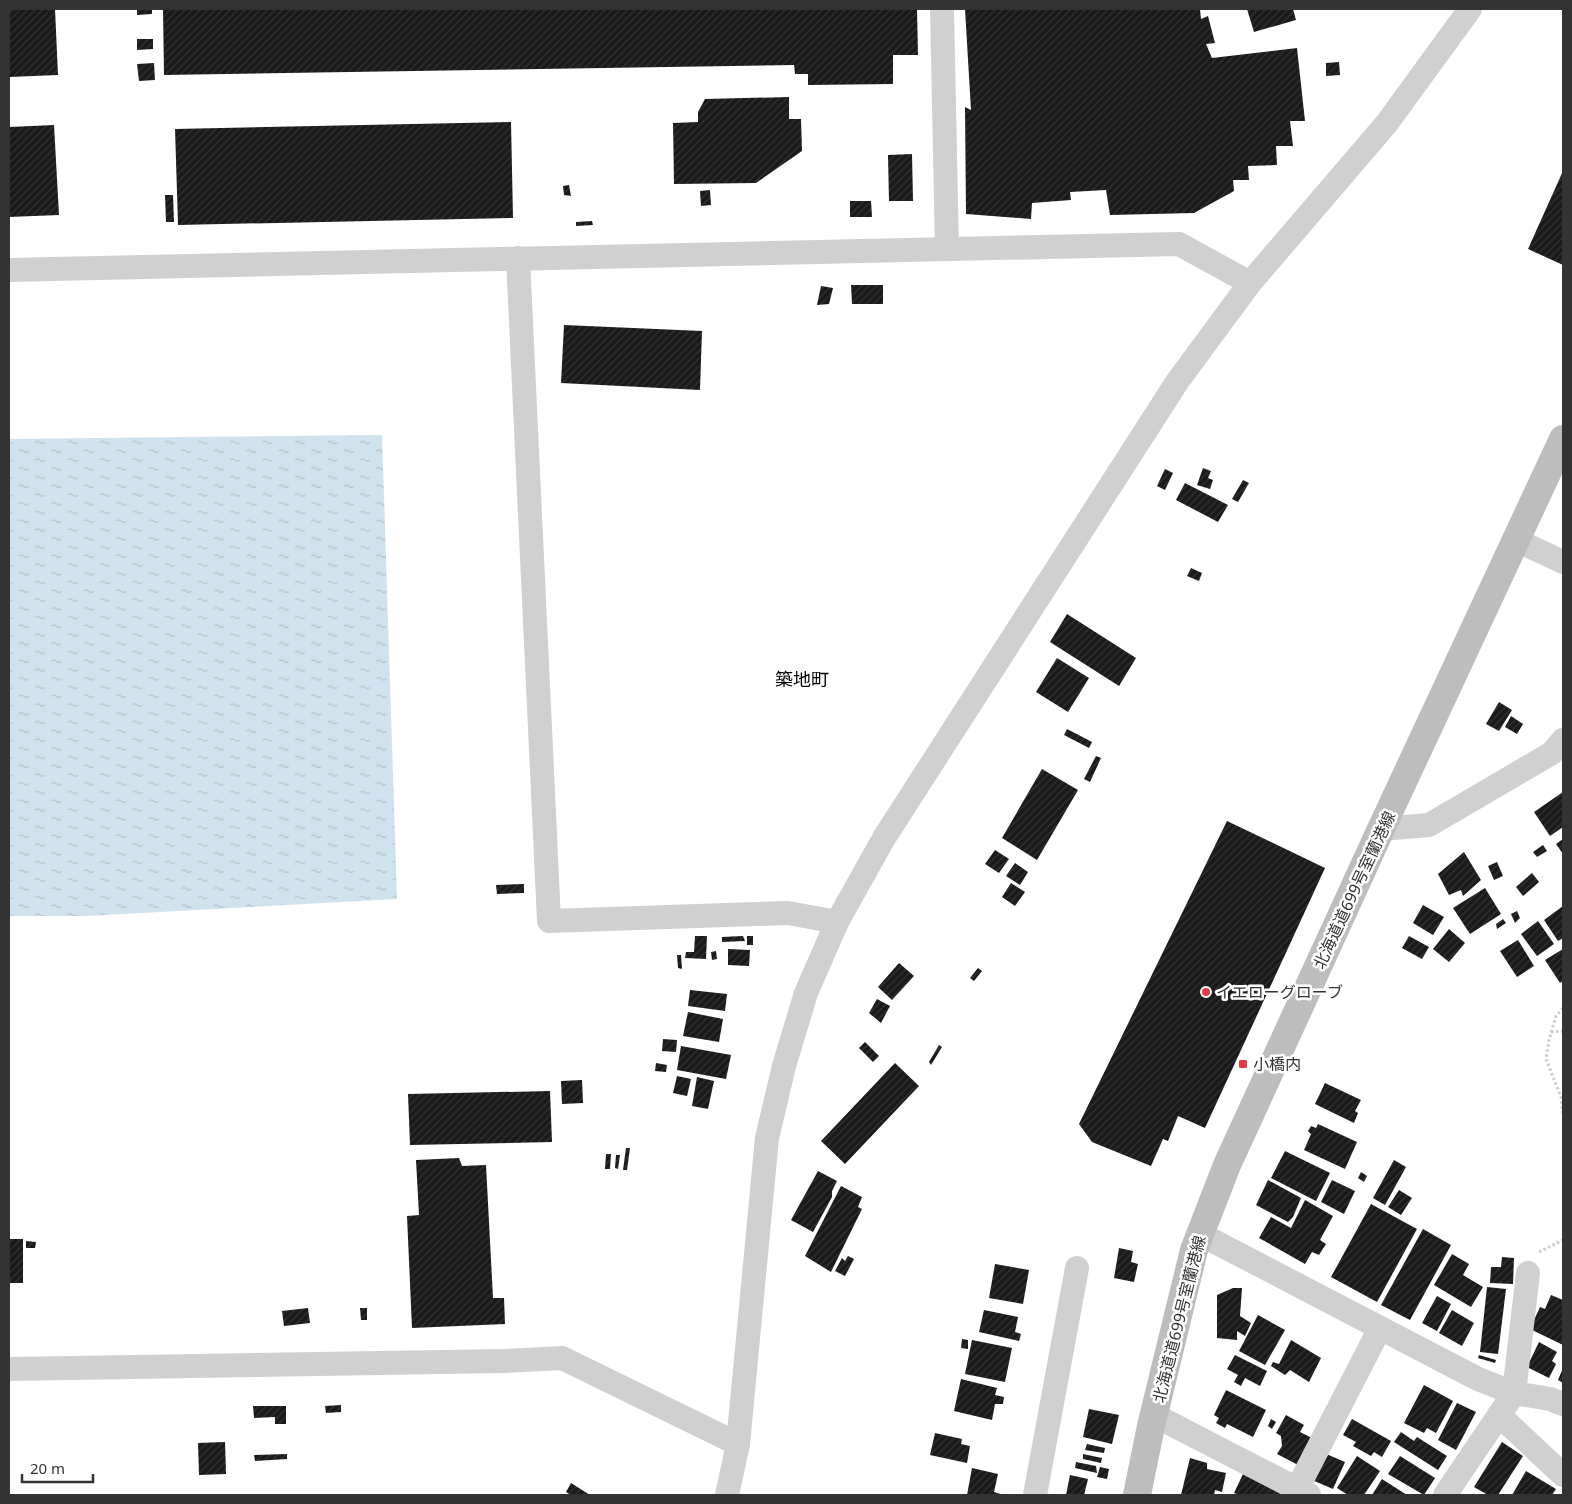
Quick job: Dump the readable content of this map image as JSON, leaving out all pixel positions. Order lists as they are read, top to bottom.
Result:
{
  "streets": {
    "main road": ["北海道道699号室蘭港線"]
  },
  "districts": ["築地町"],
  "places": {
    "other": ["イエローグローブ"],
    "transit": ["小橋内"]
  },
  "scale_bar": "20 m"
}
